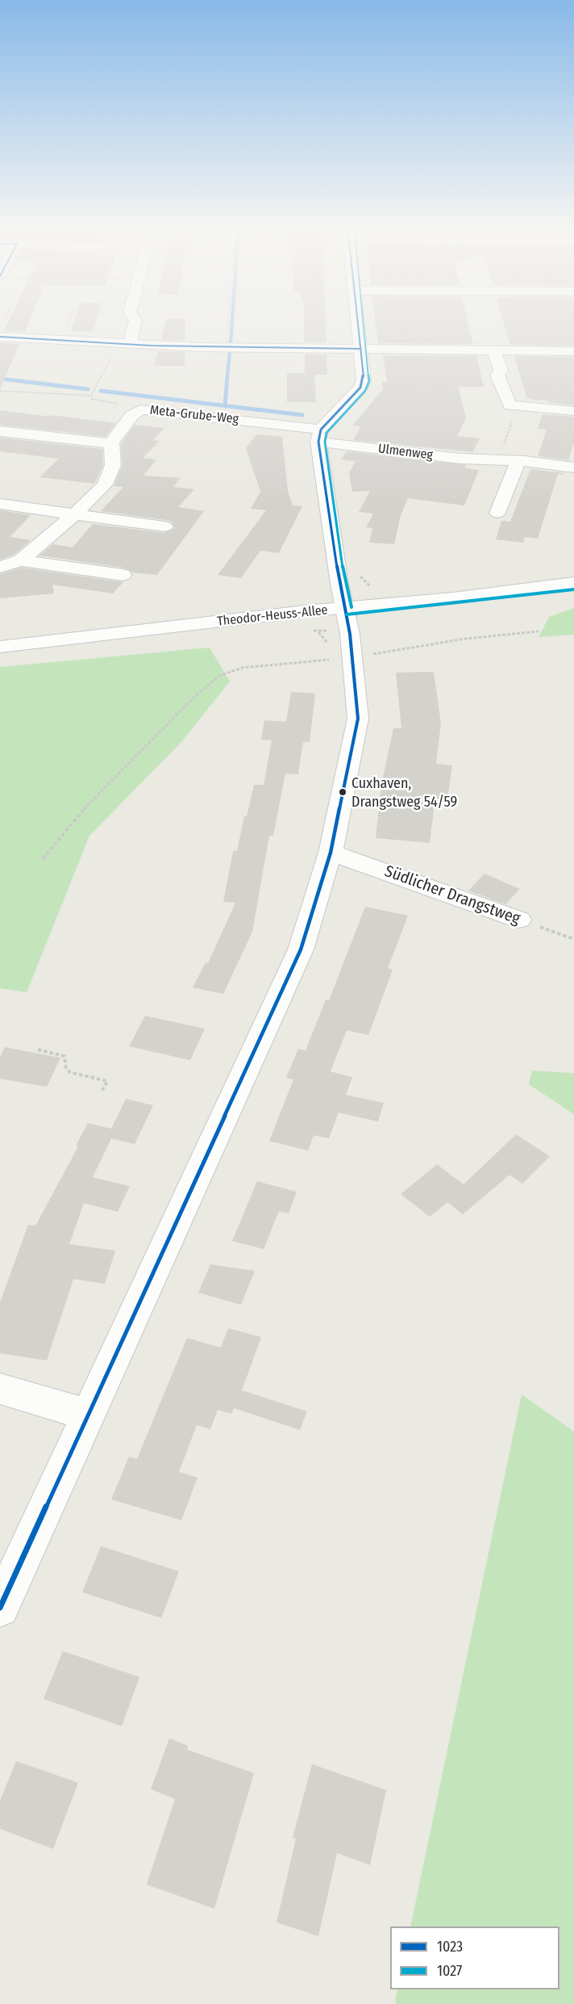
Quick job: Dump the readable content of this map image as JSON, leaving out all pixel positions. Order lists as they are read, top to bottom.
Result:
{
  "streets": {
    "street": [
      "Meta-Grube-Weg",
      "Ulmenweg",
      "Theodor-Heuss-Allee",
      "Südlicher Drangstweg"
    ]
  },
  "crossings": [
    ["Meta-Grube-Weg", "Ulmenweg"]
  ],
  "places": ["Cuxhaven, Drangstweg 54/59"],
  "lines": ["transit line 1023", "transit line 1027"],
  "legend": ["1023", "1027"]
}
